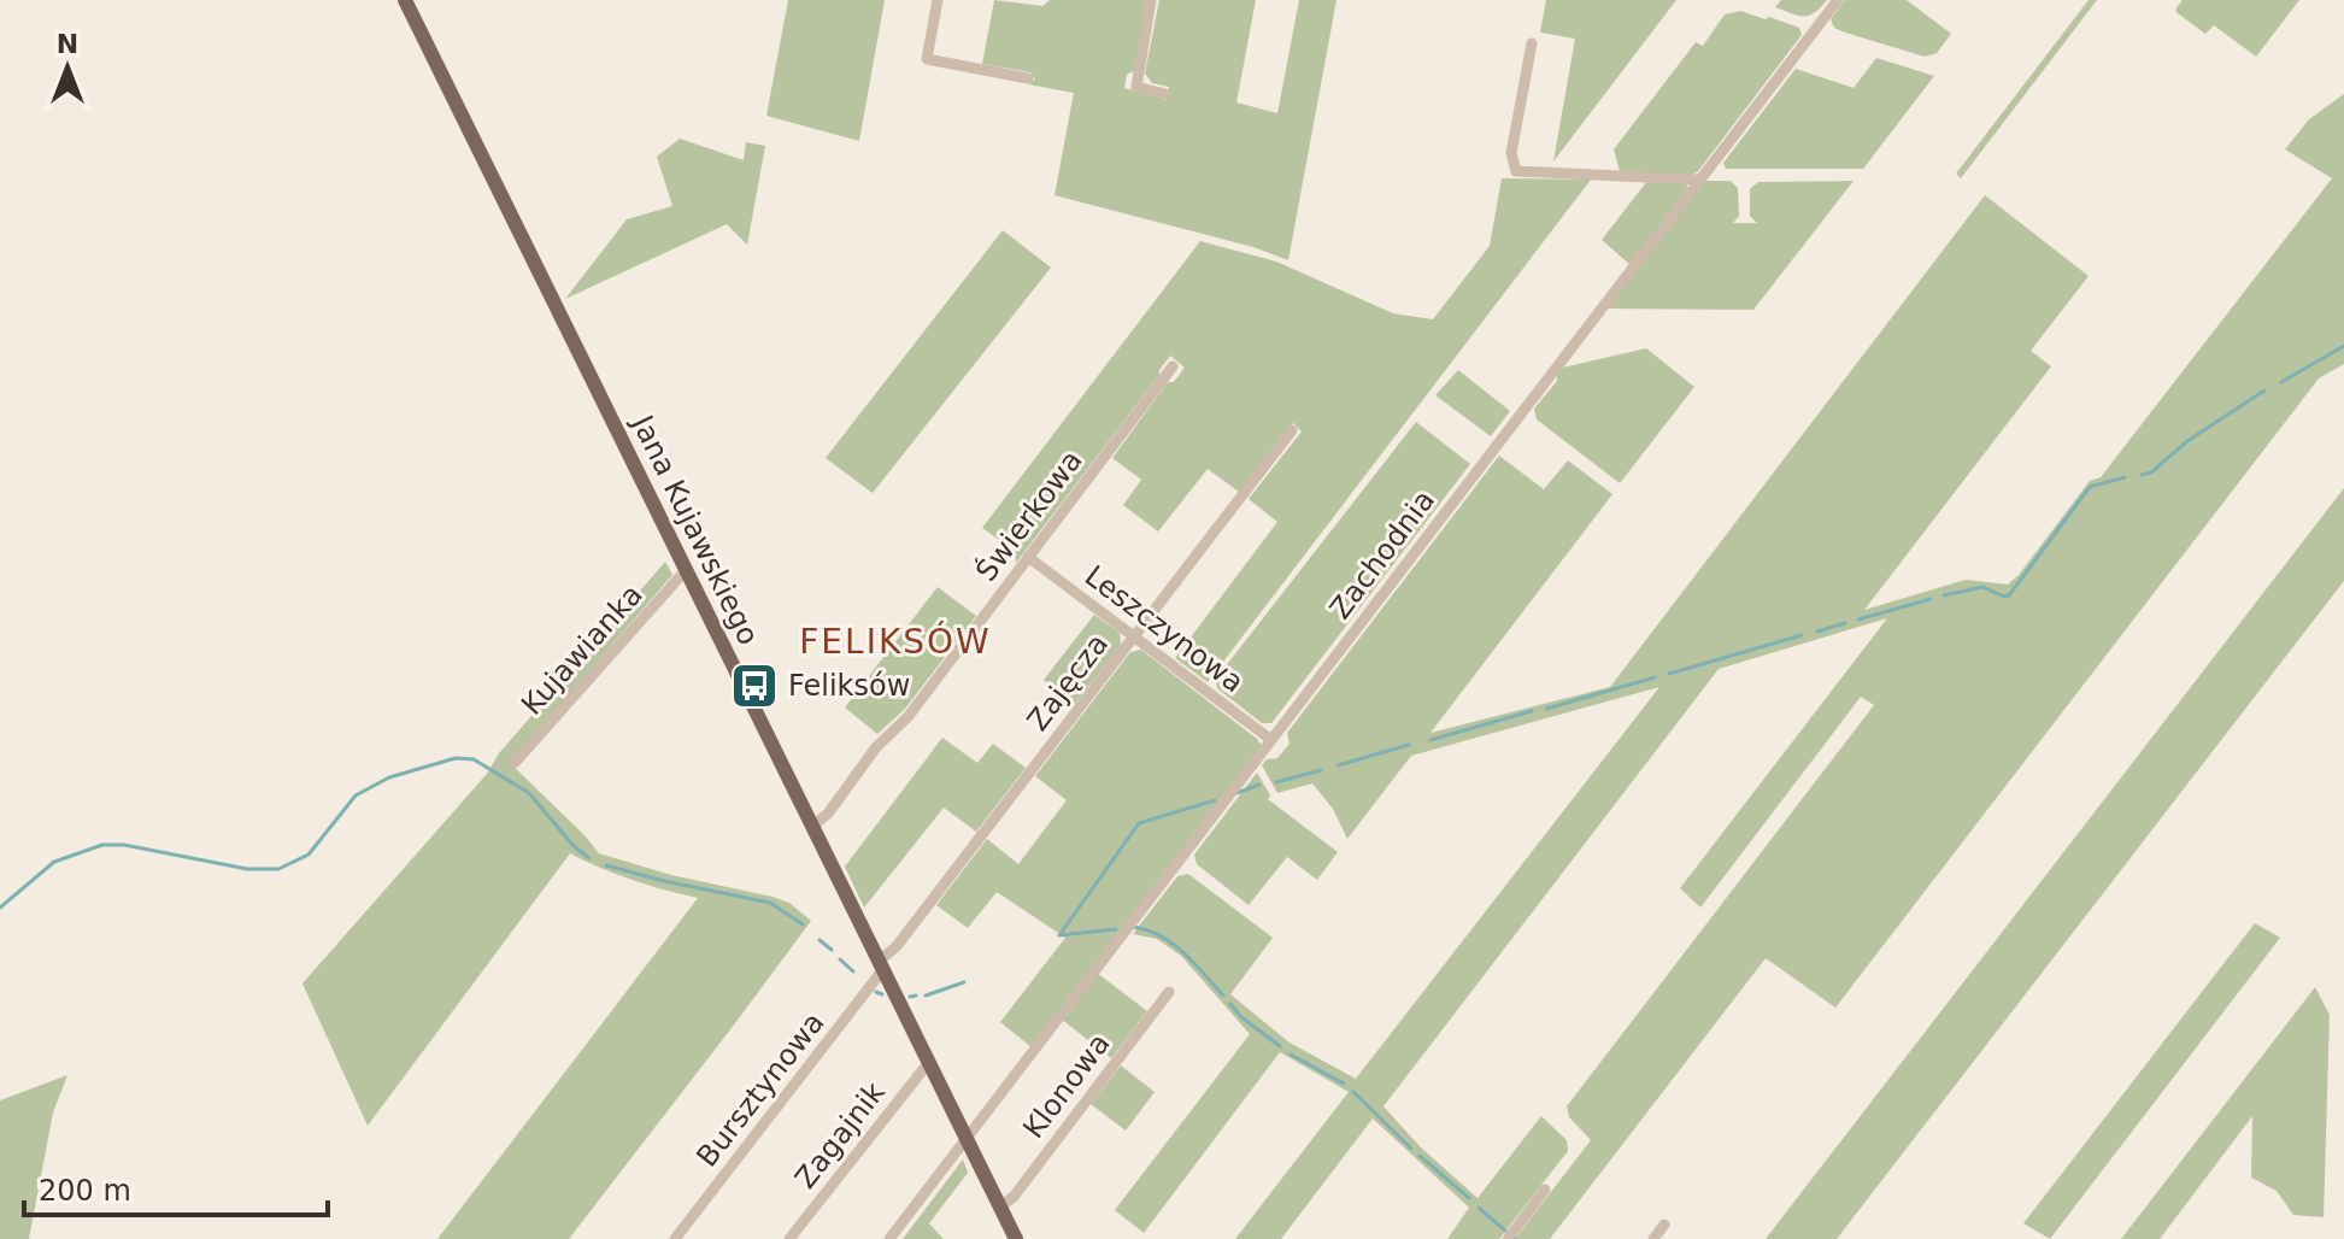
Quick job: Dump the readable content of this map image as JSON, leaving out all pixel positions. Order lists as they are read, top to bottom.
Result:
{
  "streets": {
    "main road": ["Jana Kujawskiego"],
    "street": [
      "Świerkowa",
      "Zachodnia",
      "Leszczynowa",
      "Kujawianka",
      "Zajęcza",
      "Klonowa",
      "Bursztynowa",
      "Zagajnik"
    ]
  },
  "crossings": [
    ["Świerkowa", "Jana Kujawskiego"],
    ["Świerkowa", "Leszczynowa"],
    ["Jana Kujawskiego", "Zachodnia"],
    ["Jana Kujawskiego", "Kujawianka"],
    ["Jana Kujawskiego", "Zajęcza"],
    ["Jana Kujawskiego", "Klonowa"],
    ["Jana Kujawskiego", "Bursztynowa"],
    ["Jana Kujawskiego", "Zagajnik"],
    ["Zachodnia", "Leszczynowa"],
    ["Leszczynowa", "Zajęcza"],
    ["Zajęcza", "Bursztynowa"]
  ],
  "districts": ["FELIKSÓW"],
  "places": {
    "bus stop": ["Feliksów"]
  },
  "scale_bar": "200 m",
  "north": "top"
}
